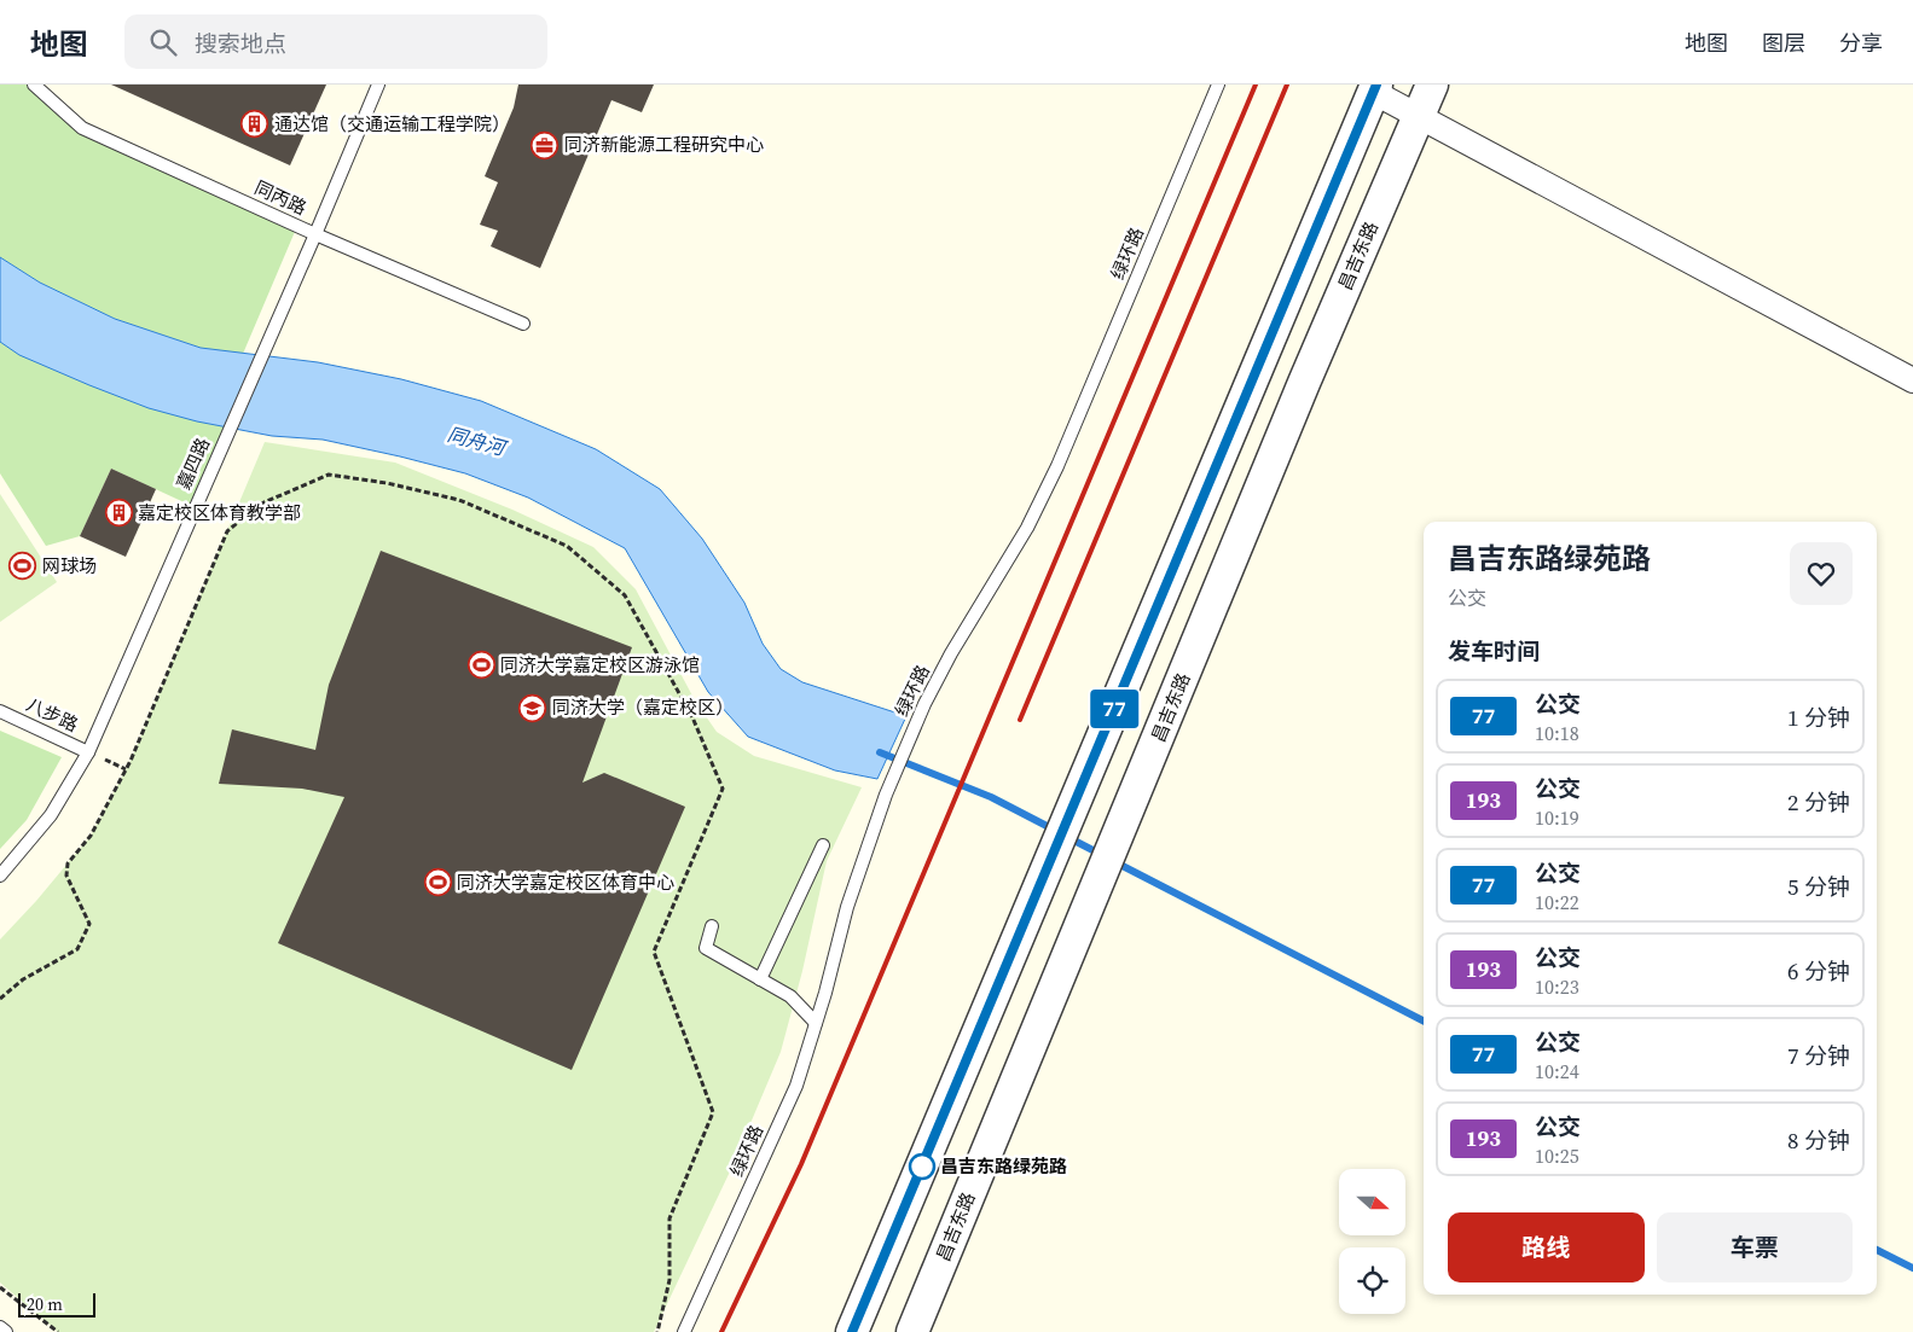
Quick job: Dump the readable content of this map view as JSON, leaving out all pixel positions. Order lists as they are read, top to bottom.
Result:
{
  "streets": {
    "street": ["昌吉东路"],
    "lane": [
      "同丙路",
      "绿环路",
      "嘉四路",
      "八步路"
    ]
  },
  "crossings": [
    ["同丙路", "嘉四路"],
    ["嘉四路", "八步路"]
  ],
  "water": ["同舟河"],
  "places": {
    "building": ["通达馆（交通运输工程学院）", "嘉定校区体育教学部"],
    "office": ["同济新能源工程研究中心"],
    "sports": ["网球场", "同济大学嘉定校区游泳馆", "同济大学嘉定校区体育中心"],
    "school or university": ["同济大学（嘉定校区）"],
    "other": ["昌吉东路绿苑路"]
  },
  "lines": ["bus line 77"],
  "scale_bar": "20 m",
  "north": "right",
  "page": {
    "header": "地图",
    "search": "搜索地点",
    "nav": ["地图", "图层", "分享"],
    "on_map": "77",
    "heading": [
      ["昌吉东路绿苑路", "公交"],
      "发车时间"
    ],
    "list": [
      {
        "mark": "77",
        "name": "公交",
        "note": "10:18",
        "value": "1 分钟"
      },
      {
        "mark": "193",
        "name": "公交",
        "note": "10:19",
        "value": "2 分钟"
      },
      {
        "mark": "77",
        "name": "公交",
        "note": "10:22",
        "value": "5 分钟"
      },
      {
        "mark": "193",
        "name": "公交",
        "note": "10:23",
        "value": "6 分钟"
      },
      {
        "mark": "77",
        "name": "公交",
        "note": "10:24",
        "value": "7 分钟"
      },
      {
        "mark": "193",
        "name": "公交",
        "note": "10:25",
        "value": "8 分钟"
      }
    ],
    "buttons": ["路线", "车票"],
    "scale": "20 m"
  }
}
